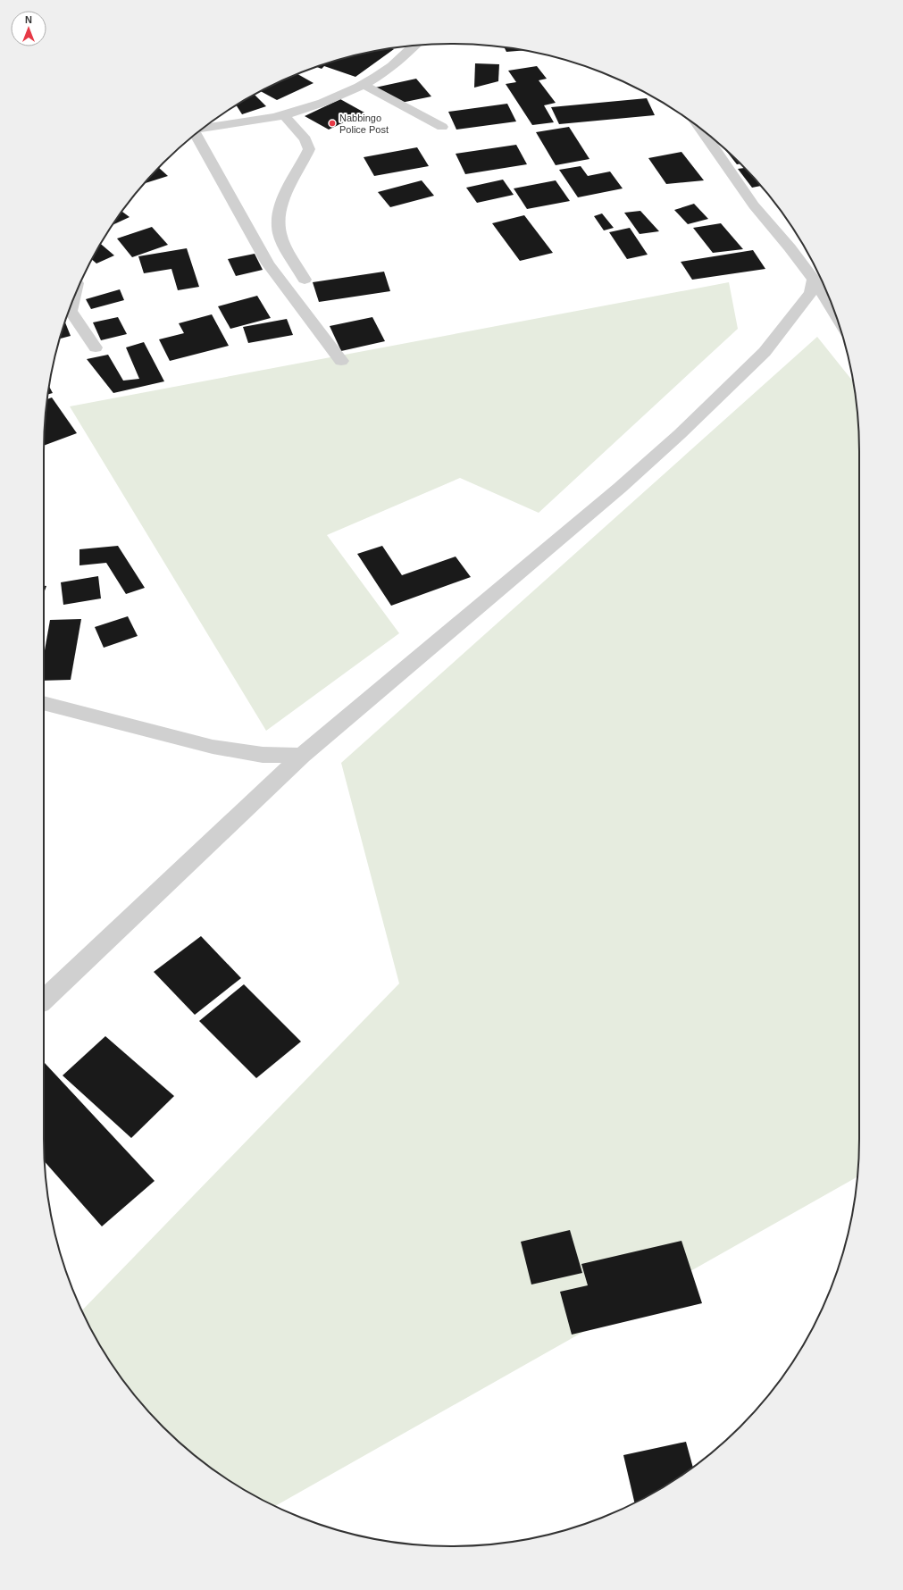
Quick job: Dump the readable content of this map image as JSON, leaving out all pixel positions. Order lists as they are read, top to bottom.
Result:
{
  "places": ["Nabbingo Police Post"],
  "north": "top"
}
